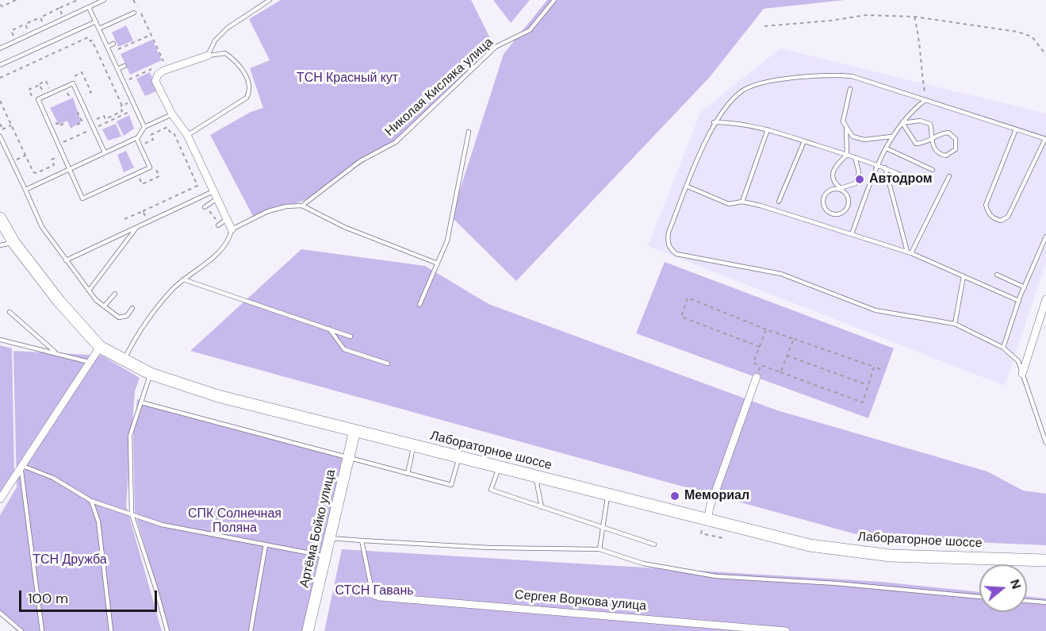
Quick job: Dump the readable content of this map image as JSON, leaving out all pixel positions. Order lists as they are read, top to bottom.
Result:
{
  "streets": {
    "main road": ["Лабораторное шоссе", "Артёма Бойко улица"],
    "street": ["Сергея Воркова улица"],
    "lane": ["Николая Кисляка улица"]
  },
  "crossings": [
    ["Лабораторное шоссе", "Артёма Бойко улица"]
  ],
  "parks": [
    "ТСН Красный кут",
    "СПК Солнечная Поляна",
    "ТСН Дружба",
    "СТСН Гавань"
  ],
  "places": ["Автодром", "Мемориал"],
  "scale_bar": "100 m",
  "north": "right"
}
